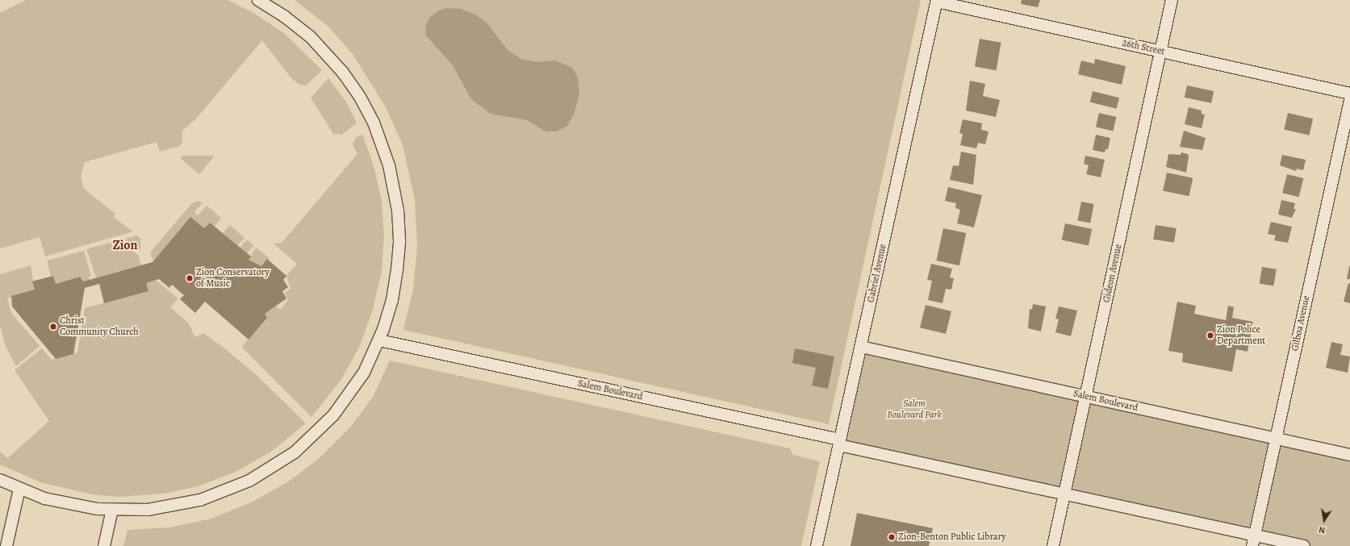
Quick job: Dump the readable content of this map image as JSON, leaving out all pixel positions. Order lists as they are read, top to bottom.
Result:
{
  "streets": {
    "street": [
      "26th Street",
      "Gabriel Avenue",
      "Gideon Avenue",
      "Gilboa Avenue",
      "Salem Boulevard"
    ]
  },
  "crossings": [
    ["26th Street", "Gabriel Avenue"],
    ["26th Street", "Gideon Avenue"],
    ["Gabriel Avenue", "Salem Boulevard"],
    ["Gideon Avenue", "Salem Boulevard"],
    ["Gilboa Avenue", "Salem Boulevard"]
  ],
  "districts": ["Zion"],
  "parks": ["Salem Boulevard Park"],
  "places": [
    "Zion Conservatory of Music",
    "Christ Community Church",
    "Zion Police Department",
    "Zion-Benton Public Library"
  ],
  "north": "bottom"
}
